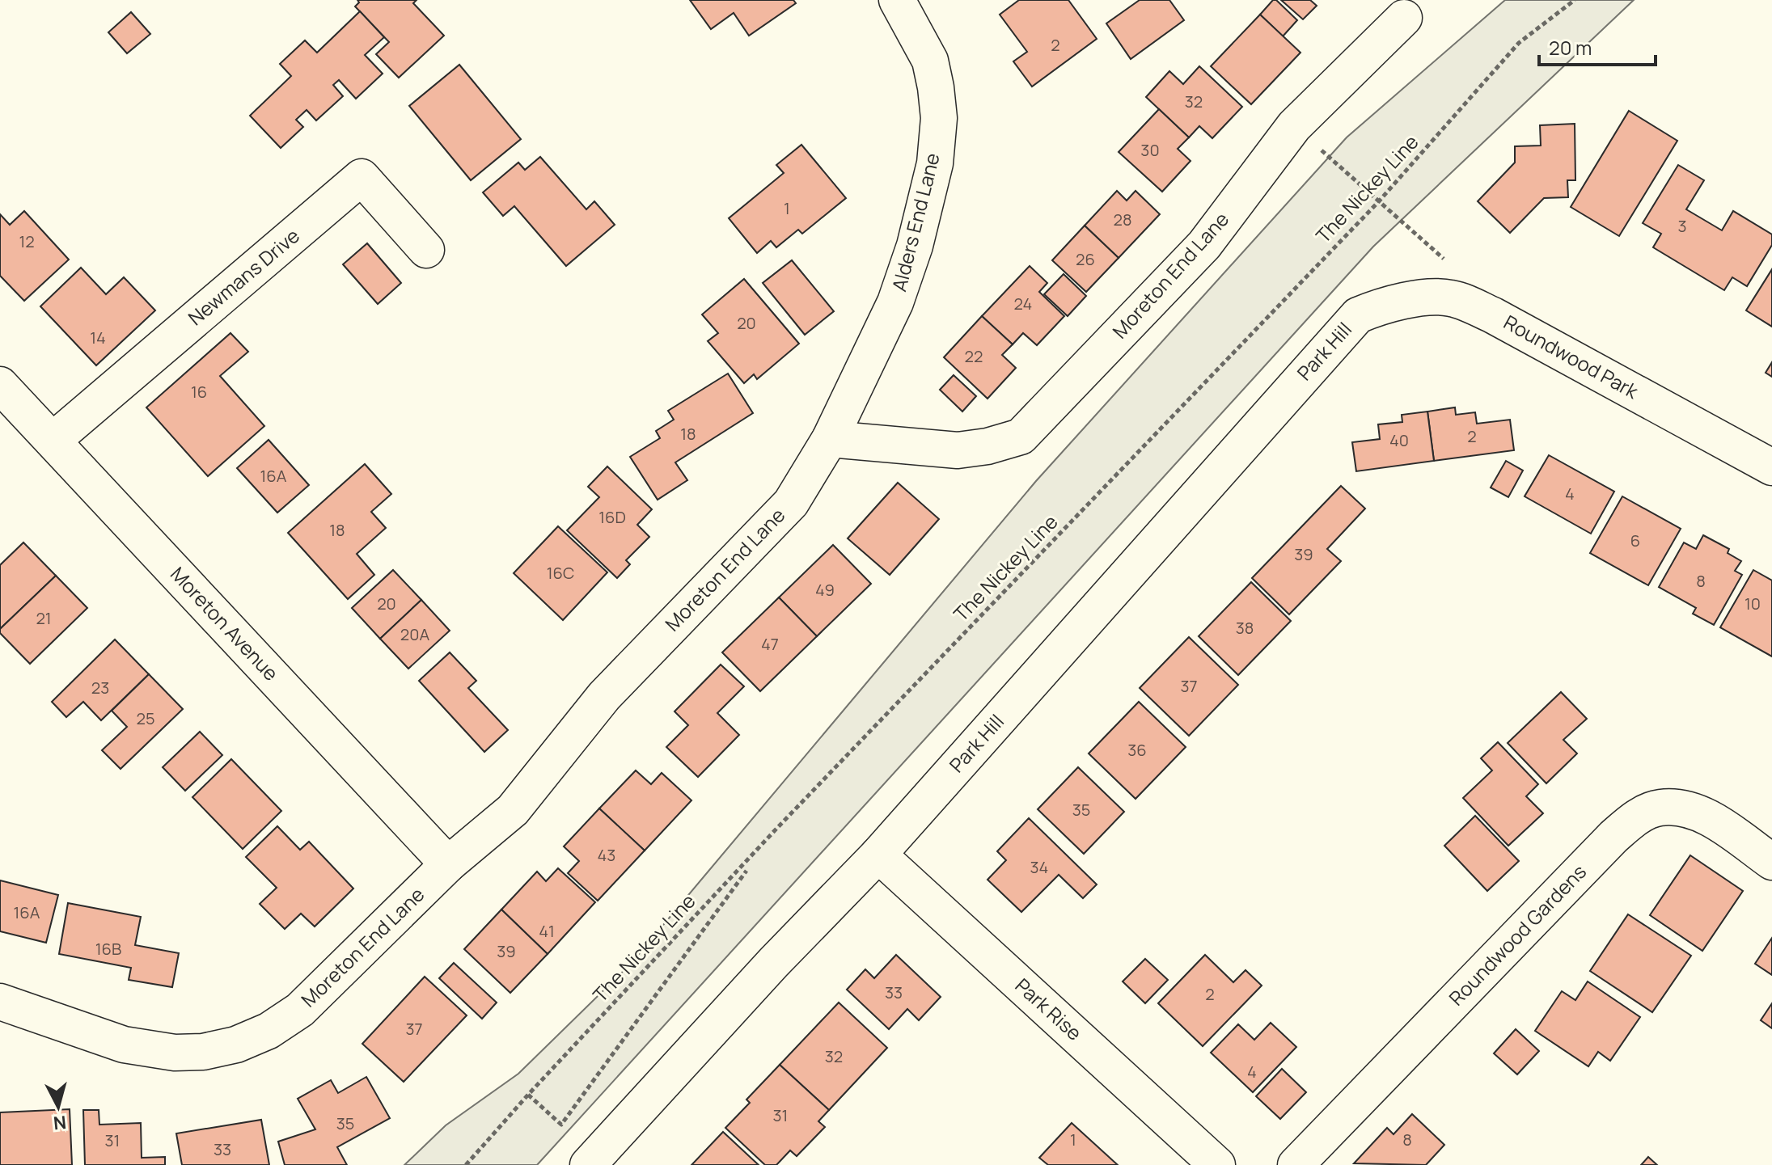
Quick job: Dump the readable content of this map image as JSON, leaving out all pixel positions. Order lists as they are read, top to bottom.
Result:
{
  "streets": {
    "street": [
      "Alders End Lane",
      "Moreton End Lane",
      "Newmans Drive",
      "Park Hill",
      "Roundwood Park",
      "Moreton Avenue",
      "Roundwood Gardens",
      "Park Rise"
    ],
    "path": ["The Nickey Line"]
  },
  "crossings": [
    ["Alders End Lane", "Moreton End Lane"],
    ["Moreton End Lane", "Moreton Avenue"],
    ["Newmans Drive", "Moreton Avenue"],
    ["Park Hill", "Roundwood Park"],
    ["Park Hill", "Park Rise"]
  ],
  "house_numbers": [
    "2",
    "32",
    "30",
    "1",
    "28",
    "3",
    "12",
    "26",
    "24",
    "20",
    "14",
    "22",
    "16",
    "18",
    "2",
    "40",
    "16A",
    "4",
    "16D",
    "18",
    "6",
    "39",
    "16C",
    "8",
    "49",
    "20",
    "10",
    "21",
    "38",
    "20A",
    "47",
    "37",
    "23",
    "25",
    "36",
    "35",
    "43",
    "34",
    "16A",
    "41",
    "16B",
    "39",
    "33",
    "2",
    "37",
    "32",
    "4",
    "31",
    "35",
    "1",
    "8",
    "31",
    "33"
  ],
  "scale_bar": "20 m",
  "north": "bottom"
}
